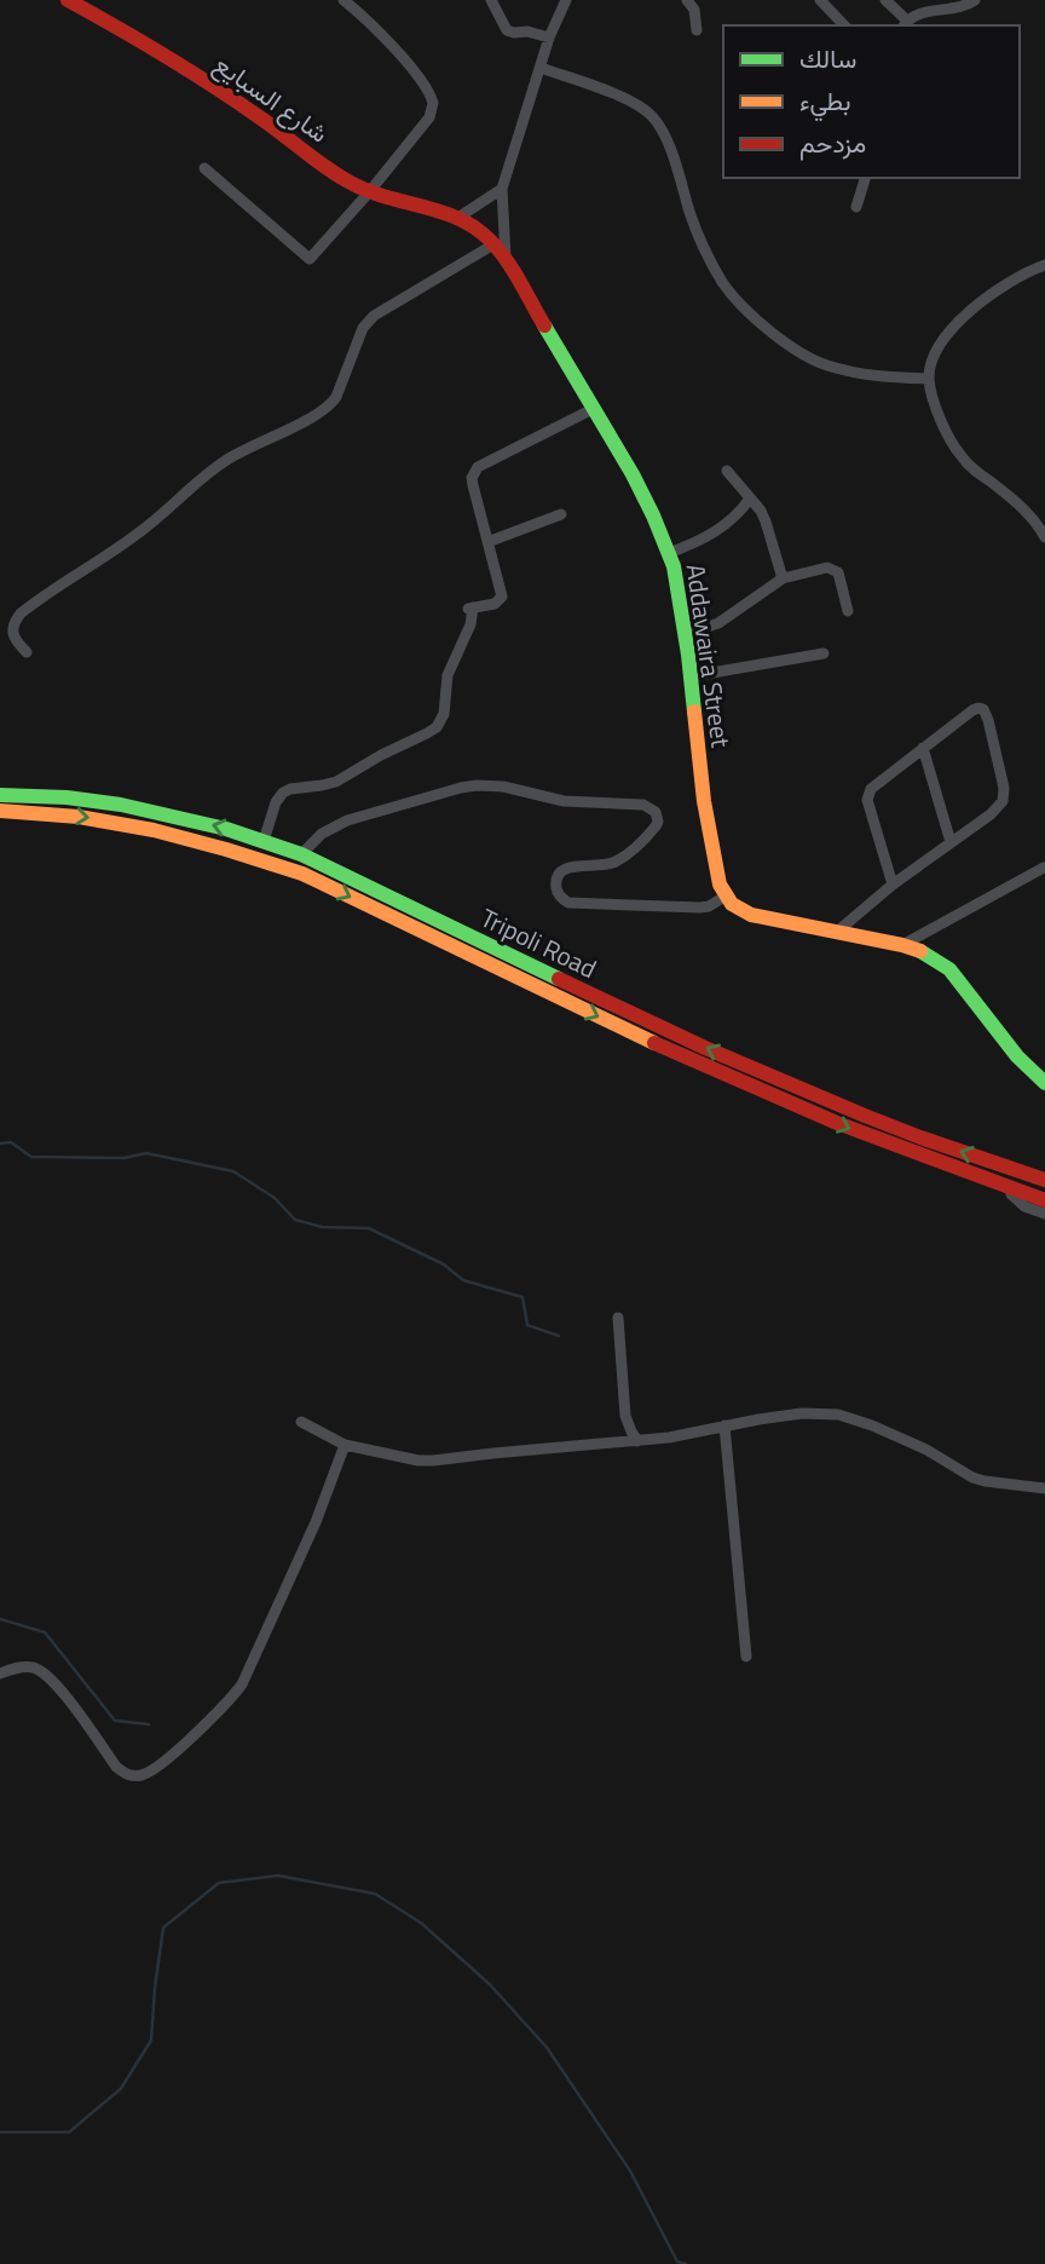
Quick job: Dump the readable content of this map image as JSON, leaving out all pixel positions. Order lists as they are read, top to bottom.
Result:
{
  "streets": {
    "main road": ["شارع السبايع", "Addawaira Street", "Tripoli Road"]
  },
  "crossings": [
    ["شارع السبايع", "Addawaira Street"]
  ],
  "legend": ["سالك", "بطيء", "مزدحم"]
}
